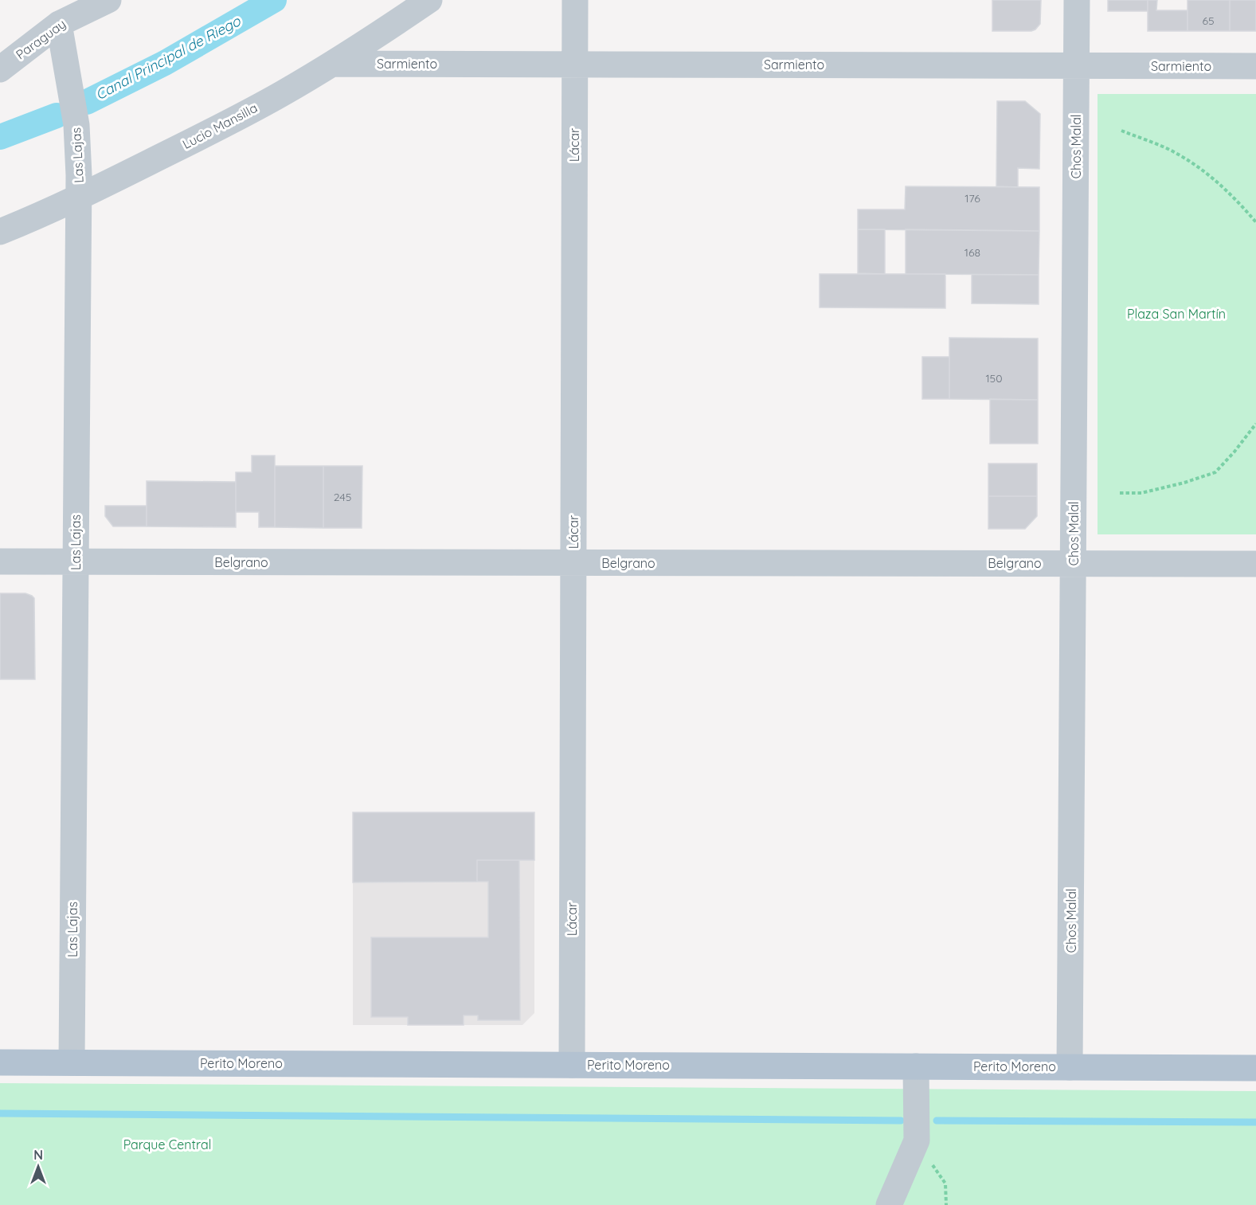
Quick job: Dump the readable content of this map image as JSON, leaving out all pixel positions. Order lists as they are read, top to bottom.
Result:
{
  "streets": {
    "main road": ["Perito Moreno"],
    "street": [
      "Paraguay",
      "Sarmiento",
      "Lucio Mansilla",
      "Lácar",
      "Chos Malal",
      "Las Lajas",
      "Belgrano"
    ]
  },
  "crossings": [
    ["Paraguay", "Las Lajas"],
    ["Sarmiento", "Lucio Mansilla"],
    ["Sarmiento", "Lácar"],
    ["Sarmiento", "Chos Malal"],
    ["Lucio Mansilla", "Las Lajas"],
    ["Lácar", "Belgrano"],
    ["Lácar", "Perito Moreno"],
    ["Chos Malal", "Belgrano"],
    ["Chos Malal", "Perito Moreno"],
    ["Las Lajas", "Belgrano"],
    ["Las Lajas", "Perito Moreno"]
  ],
  "water": ["Canal Principal de Riego"],
  "parks": ["Plaza San Martín", "Parque Central"],
  "house_numbers": [
    "65",
    "176",
    "168",
    "150",
    "245"
  ],
  "north": "top"
}
